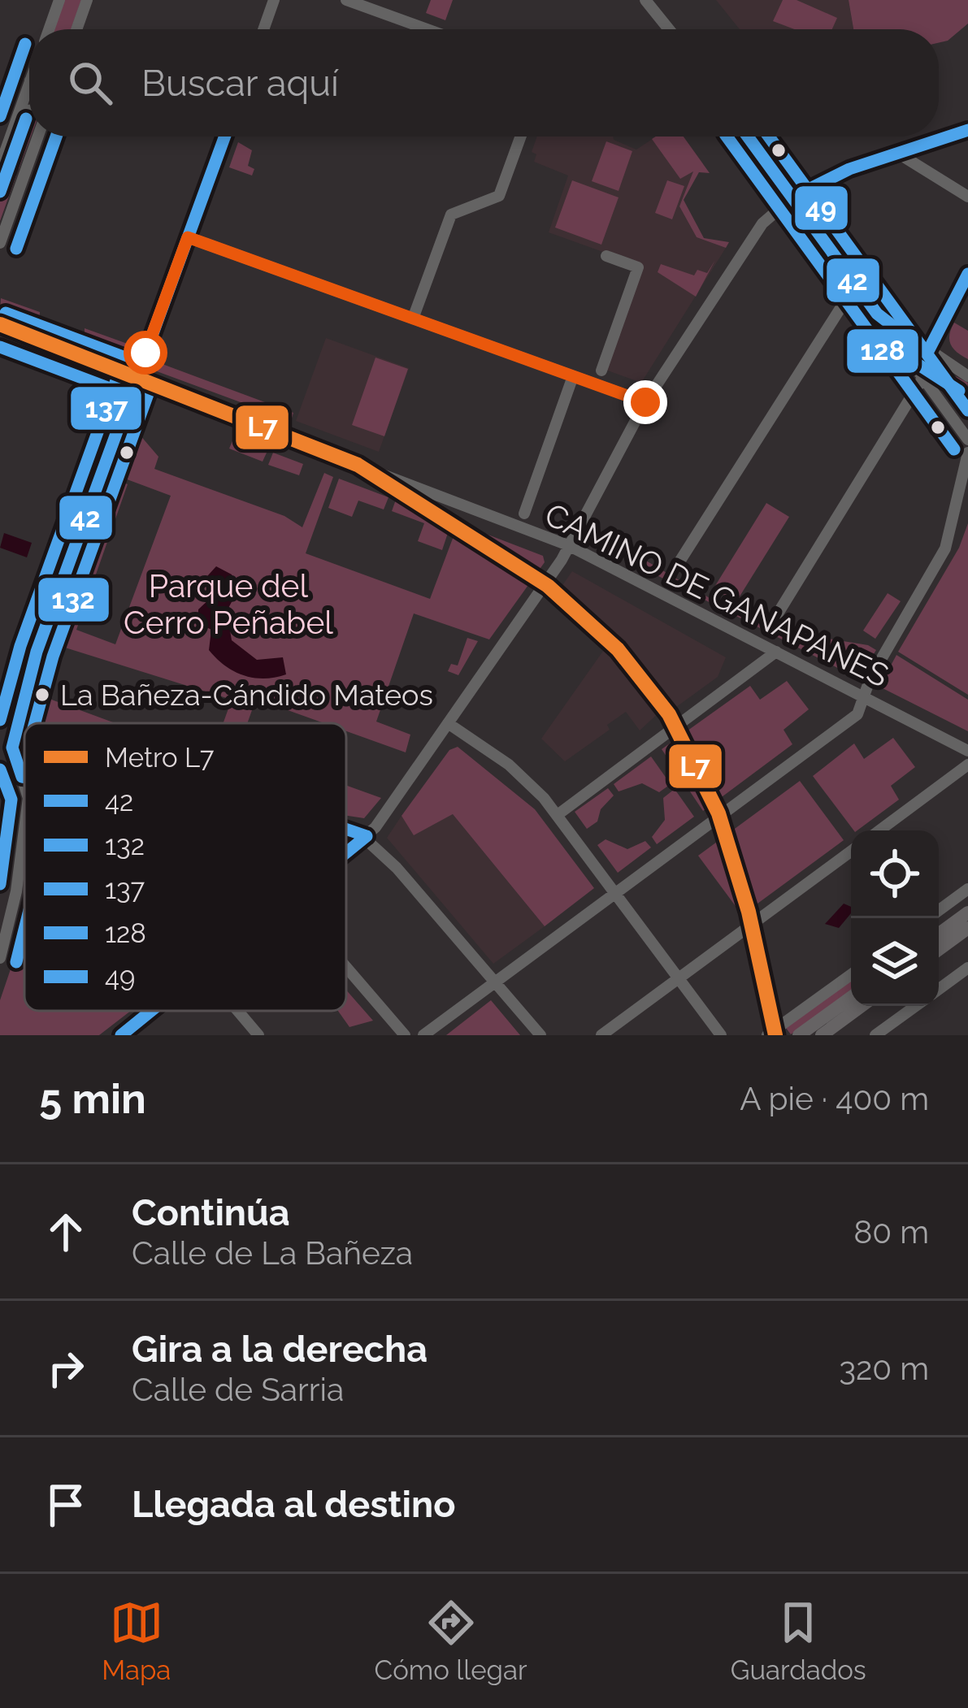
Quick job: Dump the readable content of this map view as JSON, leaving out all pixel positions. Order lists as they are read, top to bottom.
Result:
{
  "streets": {
    "street": ["CAMINO DE GANAPANES"]
  },
  "parks": ["Parque del Cerro Peñabel"],
  "places": ["La Bañeza-Cándido Mateos"],
  "lines": [
    "transit line 137",
    "transit line 42",
    "transit line 132",
    "transit line 128",
    "transit line 49",
    "metro line L7"
  ],
  "legend": [
    "Metro L7",
    "42",
    "132",
    "137",
    "128",
    "49"
  ],
  "page": {
    "search": "Buscar aquí",
    "heading": ["5 min", "A pie · 400 m"],
    "list": [
      ["Continúa", "Calle de La Bañeza", "80 m"],
      ["Gira a la derecha", "Calle de Sarria", "320 m"],
      "Llegada al destino"
    ],
    "nav": ["Mapa", "Cómo llegar", "Guardados"]
  }
}
